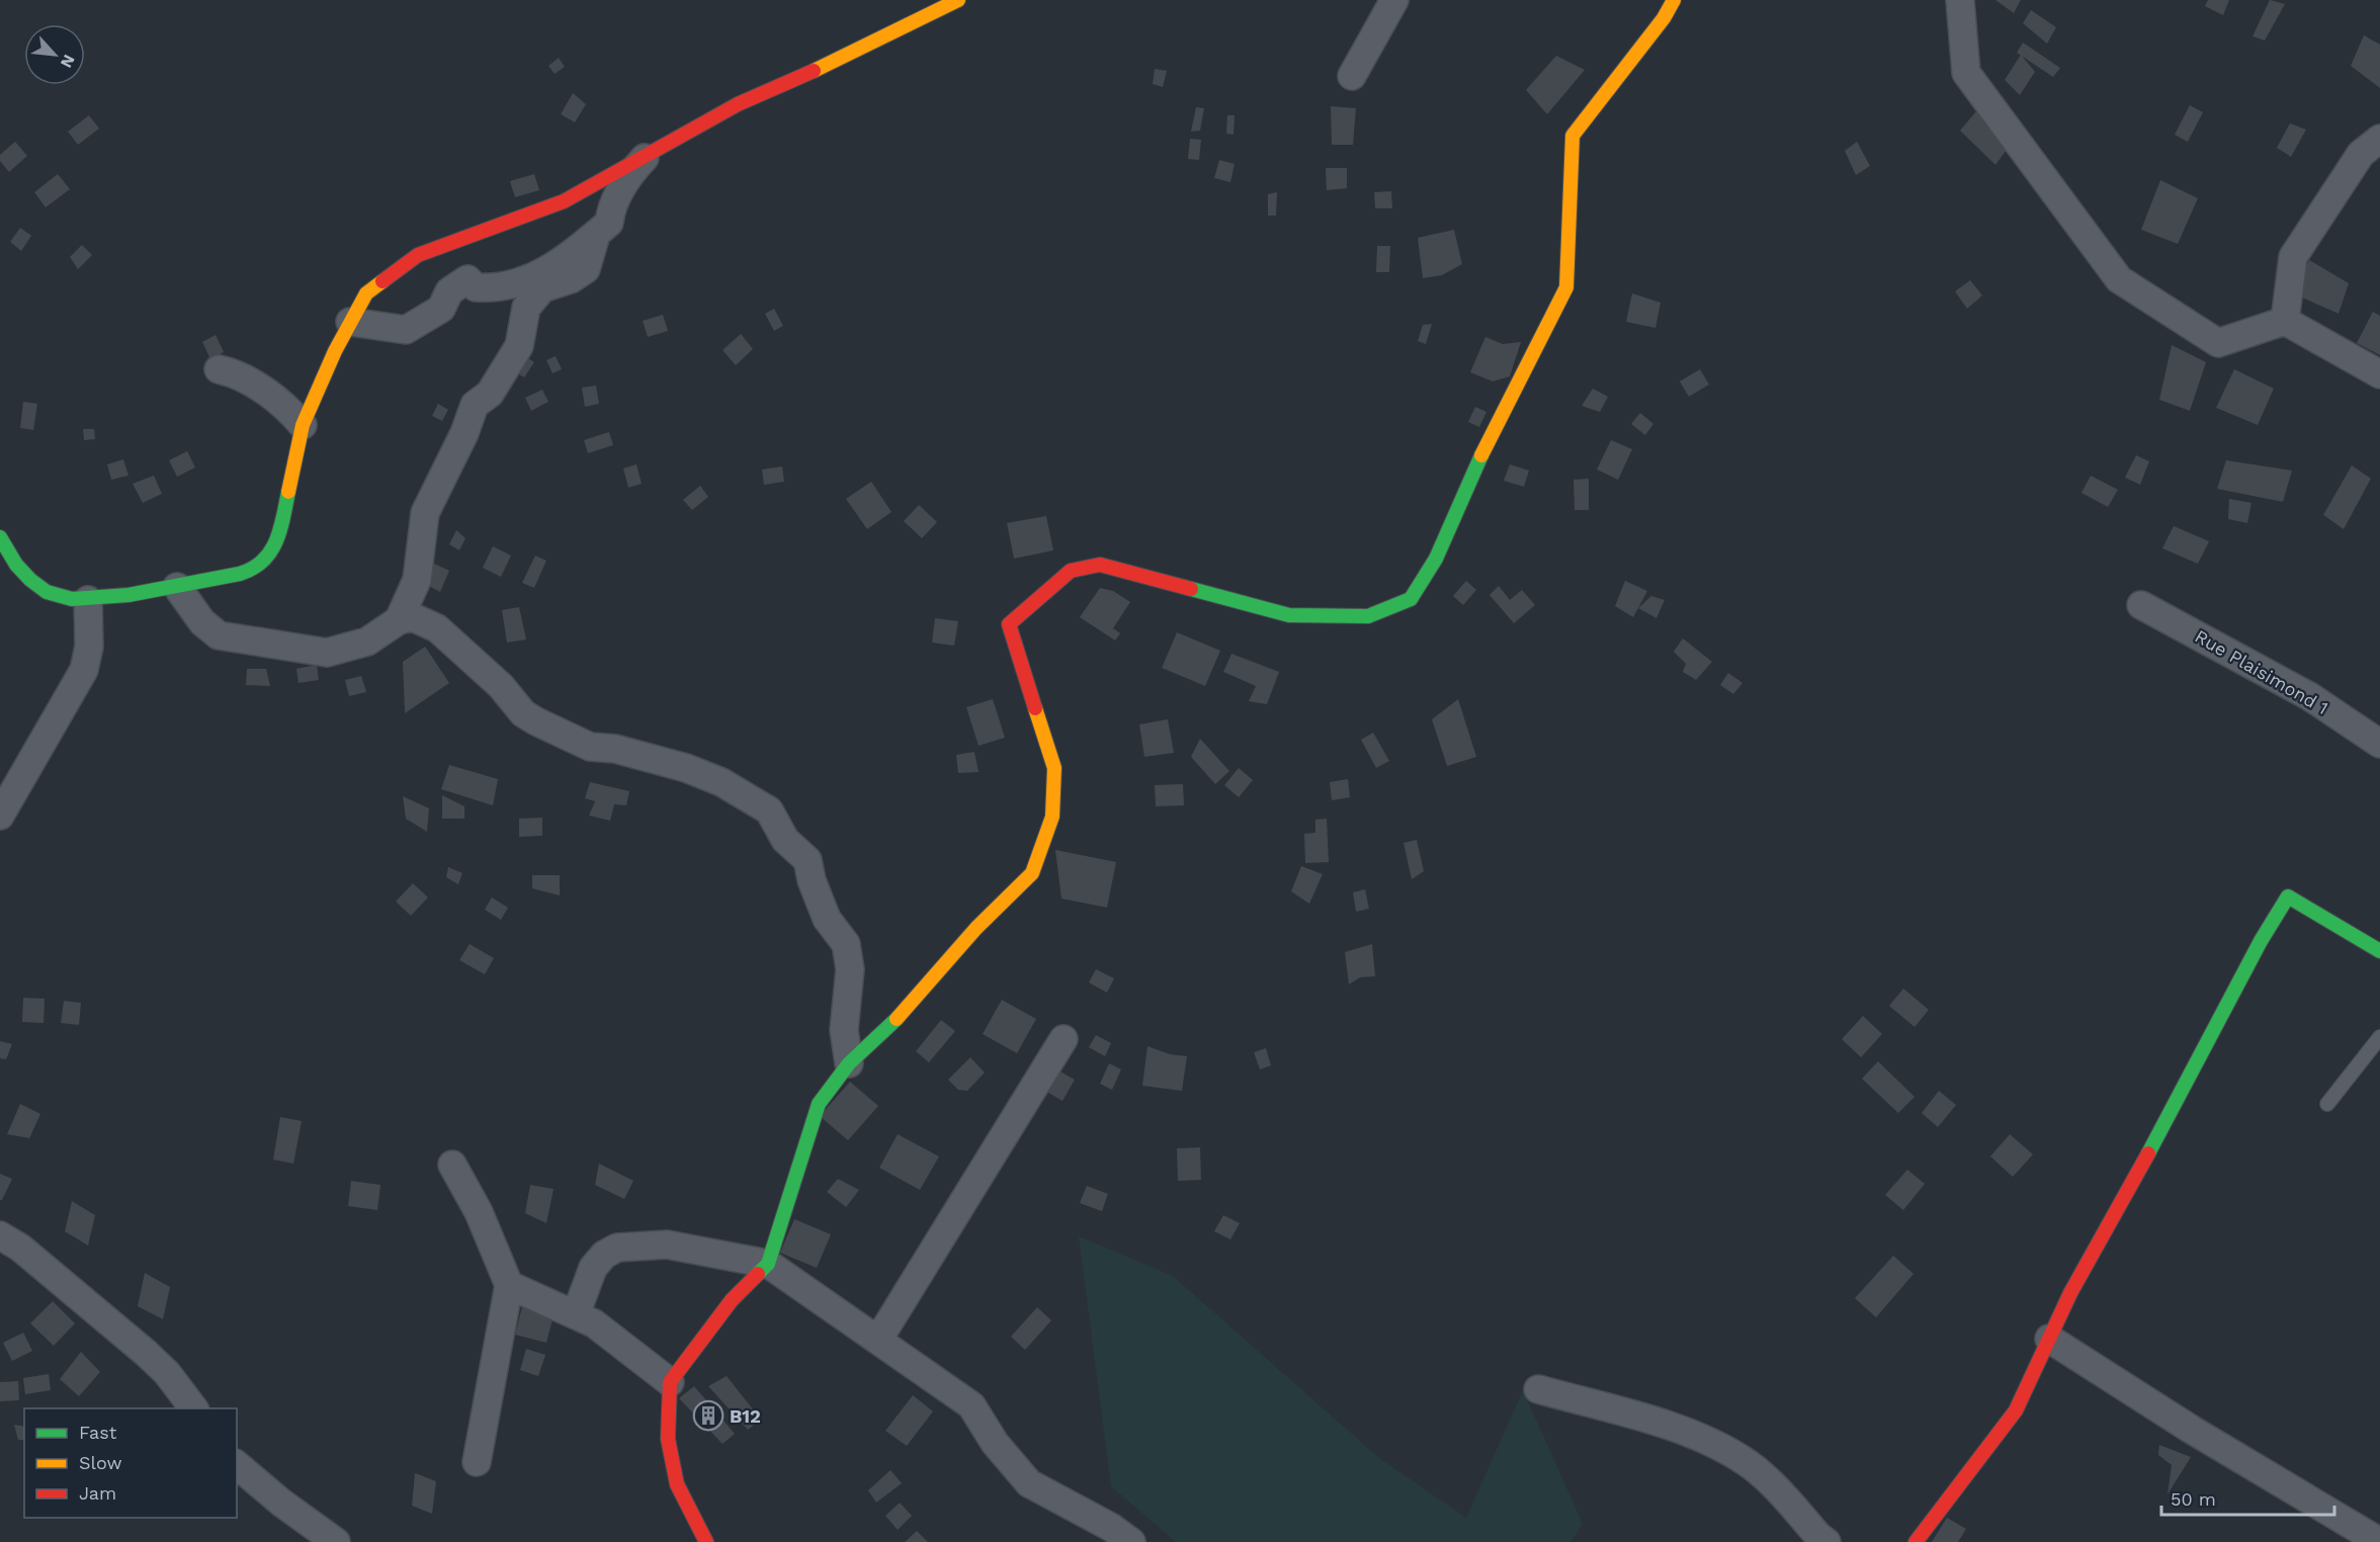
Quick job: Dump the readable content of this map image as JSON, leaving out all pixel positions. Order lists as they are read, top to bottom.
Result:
{
  "streets": {
    "street": ["Rue Plaisimond 1"]
  },
  "places": {
    "building": ["B12"]
  },
  "legend": ["Fast", "Slow", "Jam"],
  "scale_bar": "50 m",
  "north": "bottom right"
}
